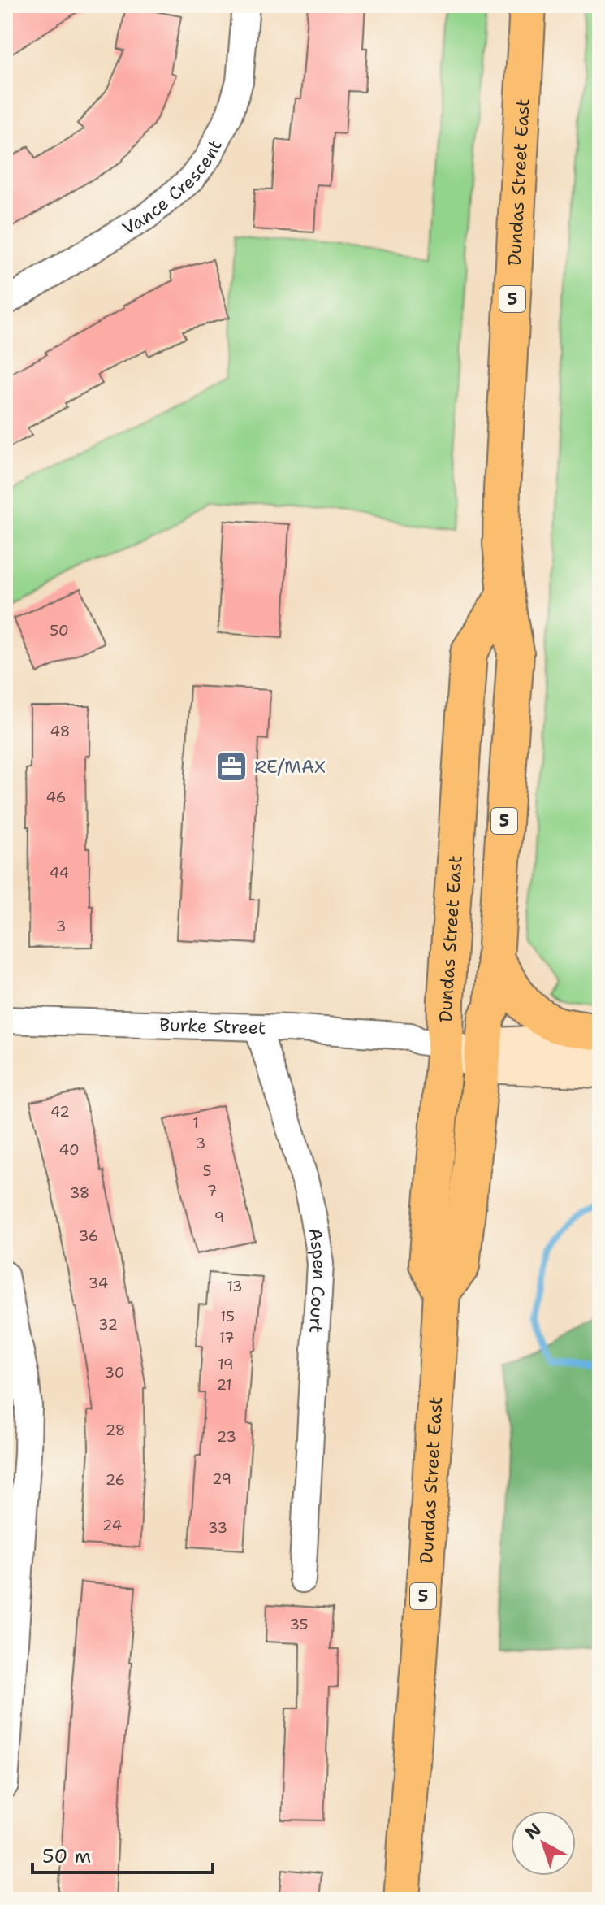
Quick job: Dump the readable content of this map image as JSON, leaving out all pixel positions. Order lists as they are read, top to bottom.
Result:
{
  "streets": {
    "main road": ["Dundas Street East", "5"],
    "street": ["Vance Crescent", "Burke Street", "Aspen Court"]
  },
  "crossings": [
    ["Dundas Street East", "Burke Street"],
    ["Burke Street", "Aspen Court"]
  ],
  "places": {
    "office": ["RE/MAX"]
  },
  "house_numbers": [
    "50",
    "48",
    "46",
    "44",
    "3",
    "42",
    "1",
    "3",
    "40",
    "5",
    "7",
    "38",
    "9",
    "36",
    "34",
    "13",
    "15",
    "32",
    "17",
    "19",
    "30",
    "21",
    "28",
    "23",
    "29",
    "26",
    "24",
    "33",
    "35"
  ],
  "scale_bar": "50 m",
  "north": "top left"
}
